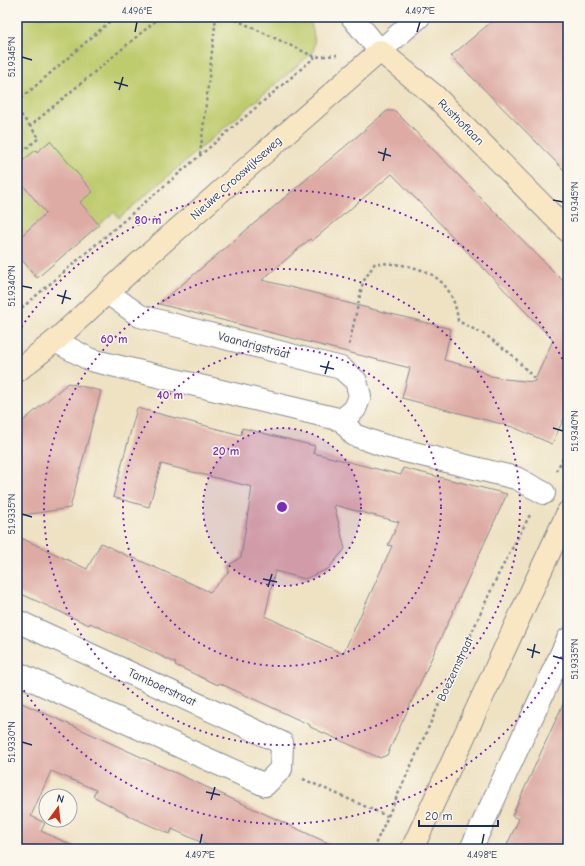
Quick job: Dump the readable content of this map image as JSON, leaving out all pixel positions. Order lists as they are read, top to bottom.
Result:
{
  "streets": {
    "street": [
      "Rusthoflaan",
      "Nieuwe Crooswijkseweg",
      "Vaandrigstraat",
      "Tamboerstraat"
    ],
    "path": ["Boezemstraat"]
  },
  "crossings": [
    ["Rusthoflaan", "Nieuwe Crooswijkseweg"],
    ["Nieuwe Crooswijkseweg", "Vaandrigstraat"]
  ],
  "scale_bar": "20 m",
  "north": "top",
  "coordinates": [
    "4.496°E",
    "4.497°E",
    "51.9345°N",
    "51.9340°N",
    "51.9335°N",
    "51.9330°N",
    "4.498°E"
  ],
  "rings": [
    "80 m",
    "60 m",
    "40 m",
    "20 m"
  ]
}
